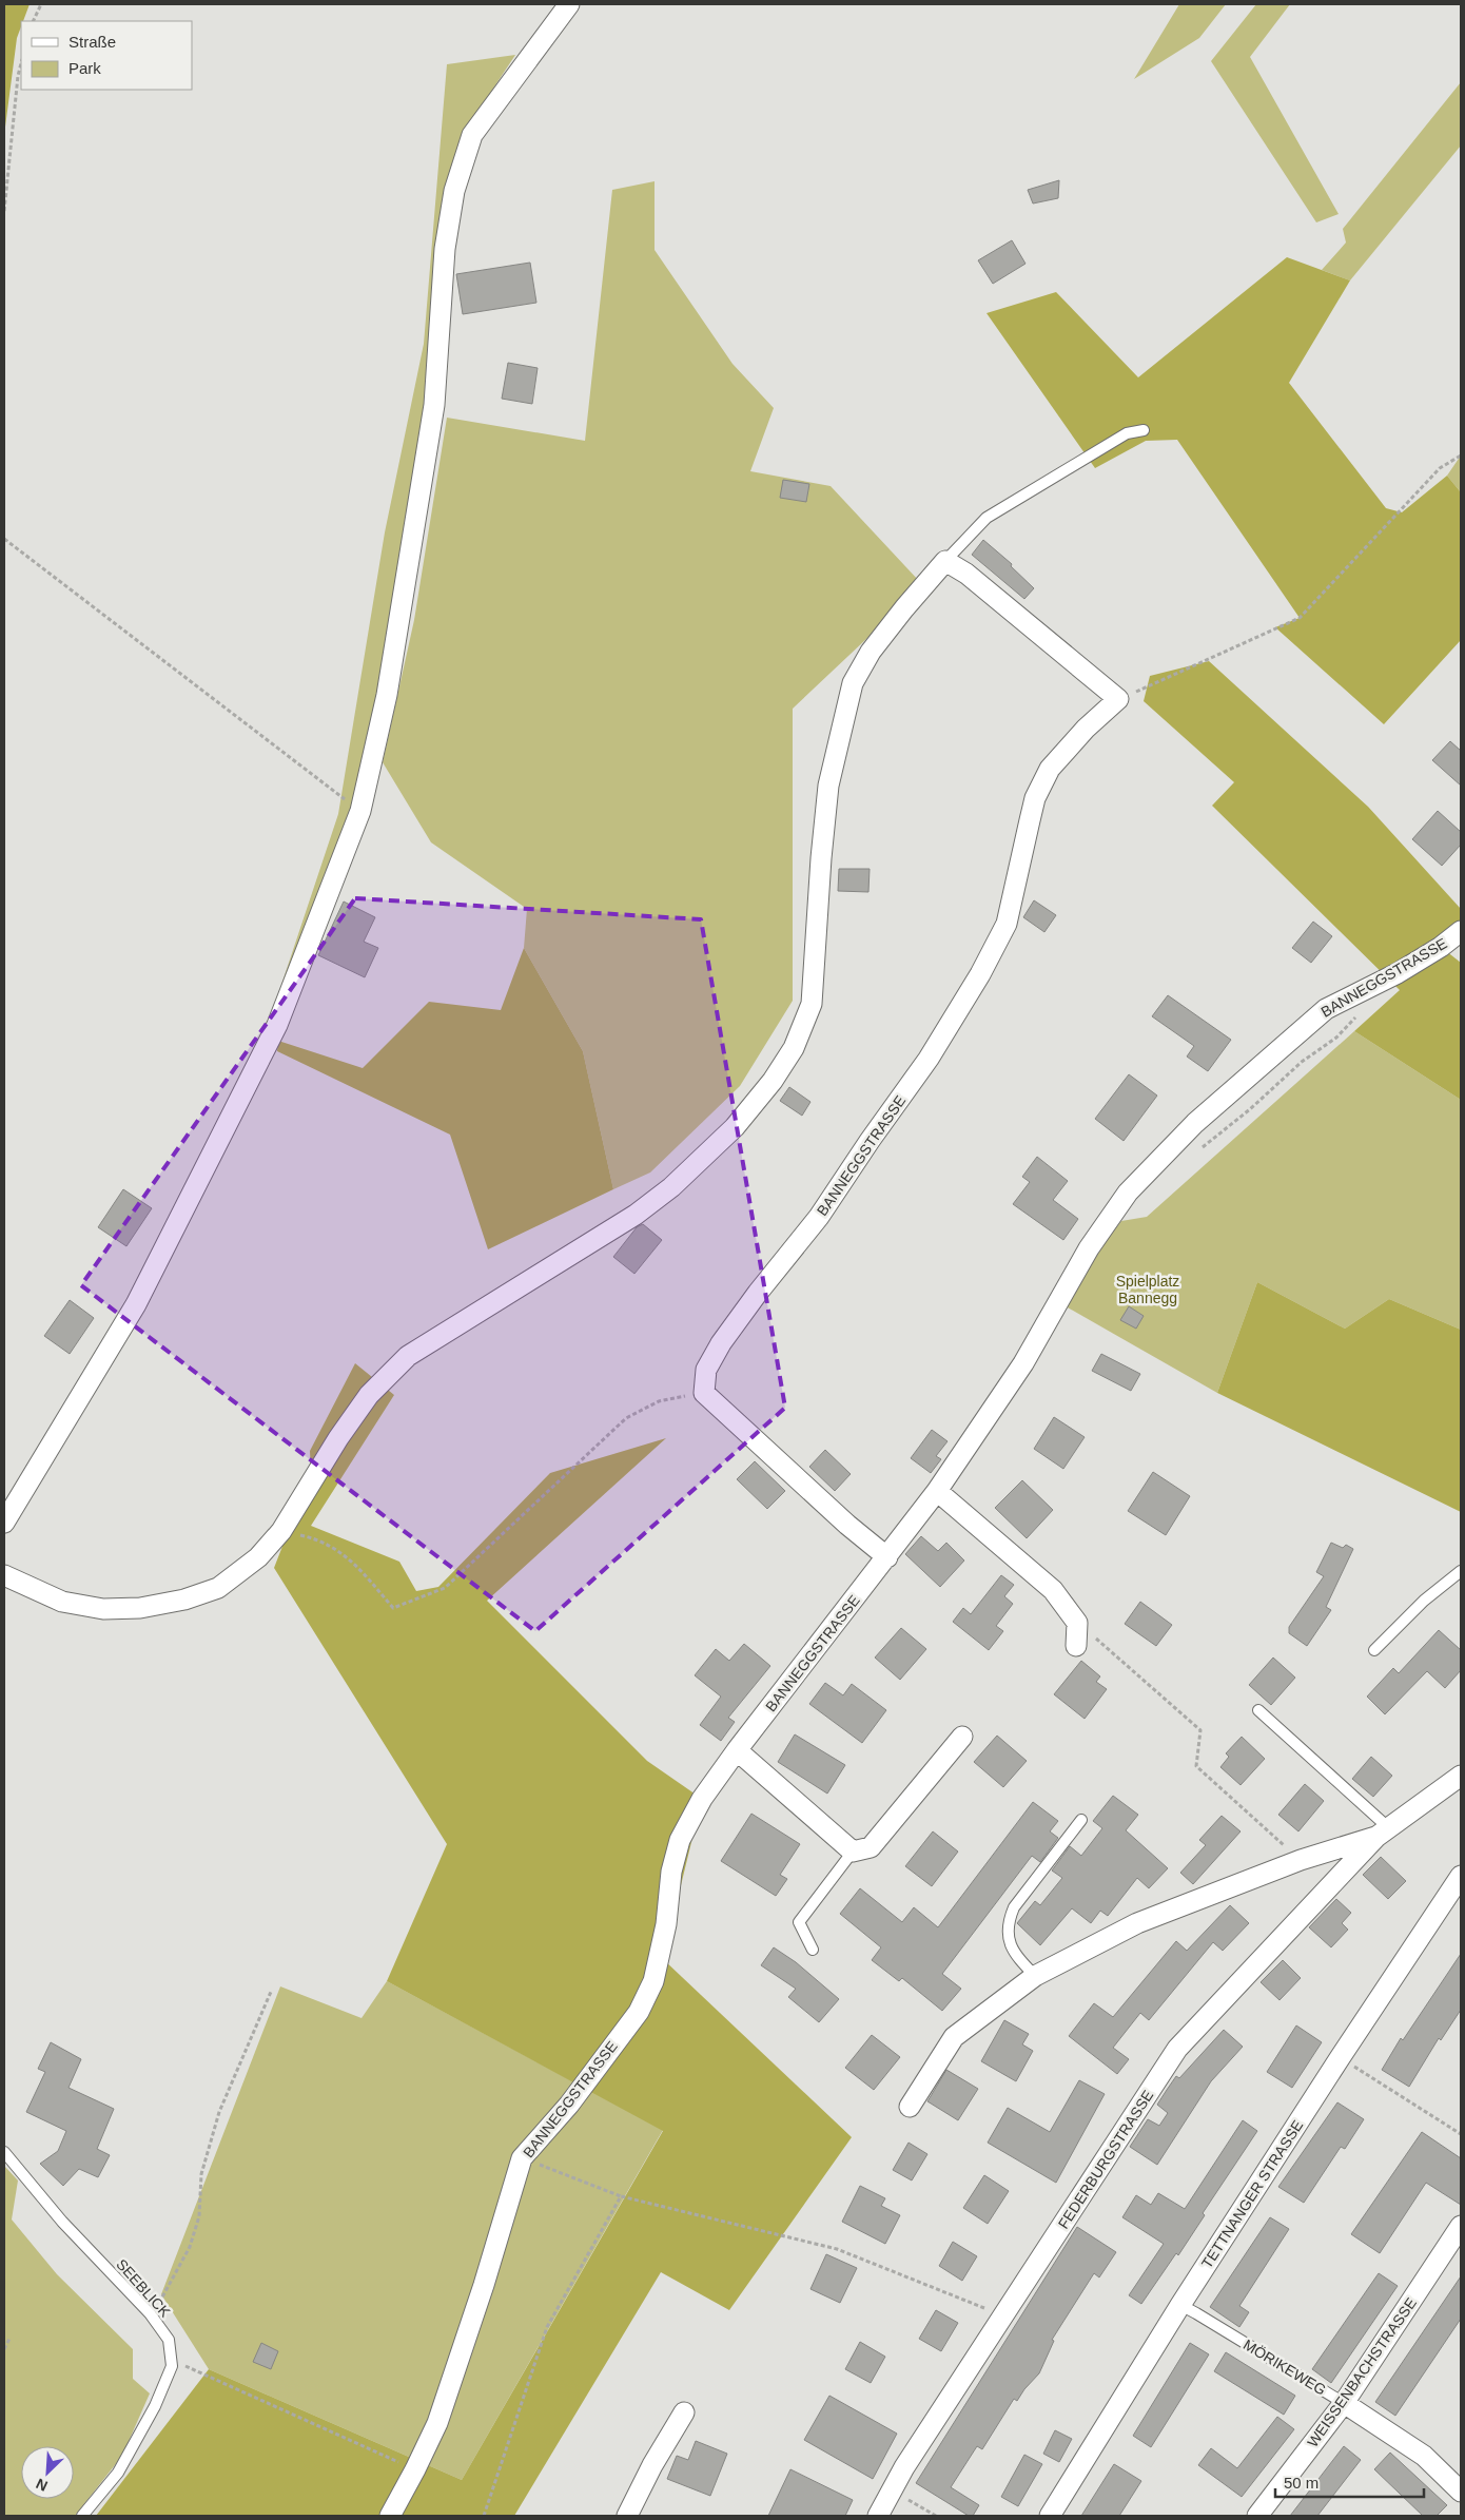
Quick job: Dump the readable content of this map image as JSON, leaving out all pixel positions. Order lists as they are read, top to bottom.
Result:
{
  "streets": {
    "street": [
      "BANNEGGSTRASSE",
      "FEDERBURGSTRASSE",
      "TETTNANGER STRASSE",
      "MÖRIKEWEG",
      "WEISSENBACHSTRASSE"
    ],
    "lane": ["SEEBLICK"]
  },
  "crossings": [
    ["TETTNANGER STRASSE", "MÖRIKEWEG"],
    ["MÖRIKEWEG", "WEISSENBACHSTRASSE"]
  ],
  "parks": ["Spielplatz Bannegg"],
  "legend": ["Straße", "Park"],
  "scale_bar": "50 m",
  "north": "bottom left"
}
